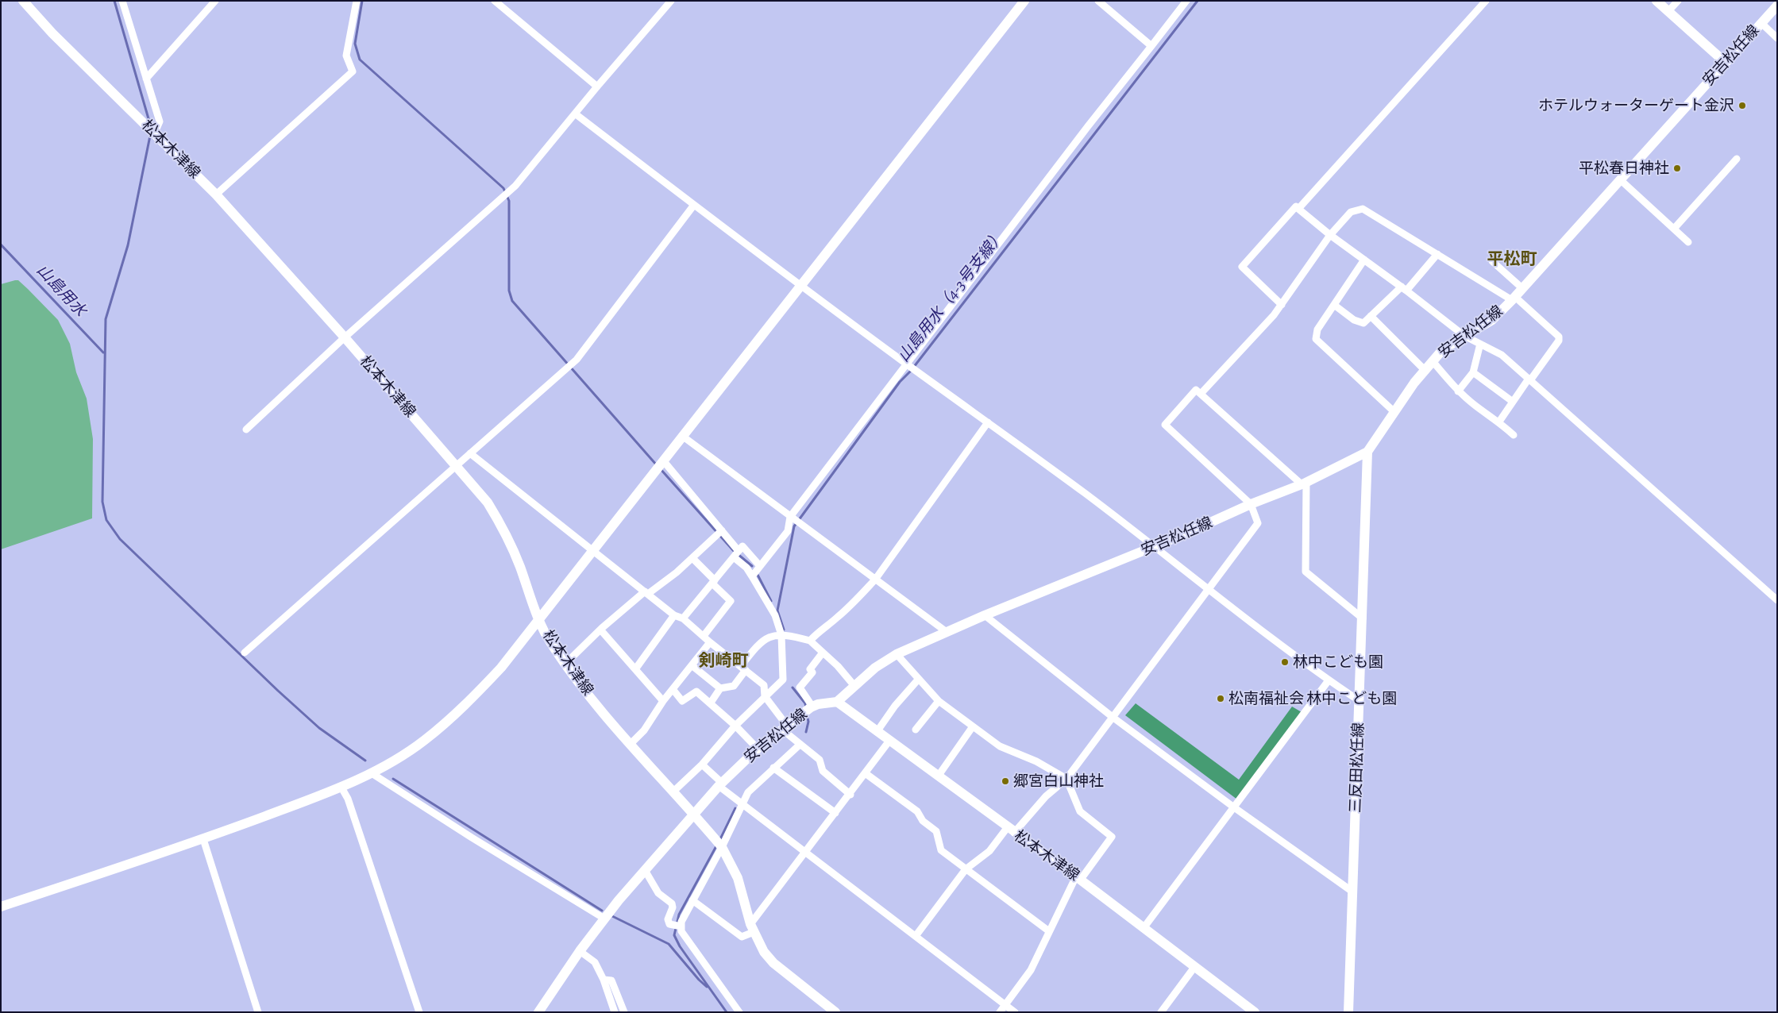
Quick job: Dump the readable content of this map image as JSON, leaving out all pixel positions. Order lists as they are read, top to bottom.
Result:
{
  "streets": {
    "main road": ["安吉松任線", "松本木津線", "三反田松任線"]
  },
  "crossings": [
    ["安吉松任線", "松本木津線"],
    ["安吉松任線", "三反田松任線"]
  ],
  "districts": ["平松町", "剣崎町"],
  "water": ["山島用水", "山島用水（4-3号支線）"],
  "places": [
    "ホテルウォーターゲート金沢",
    "平松春日神社",
    "林中こども園",
    "松南福祉会 林中こども園",
    "郷宮白山神社"
  ]
}
